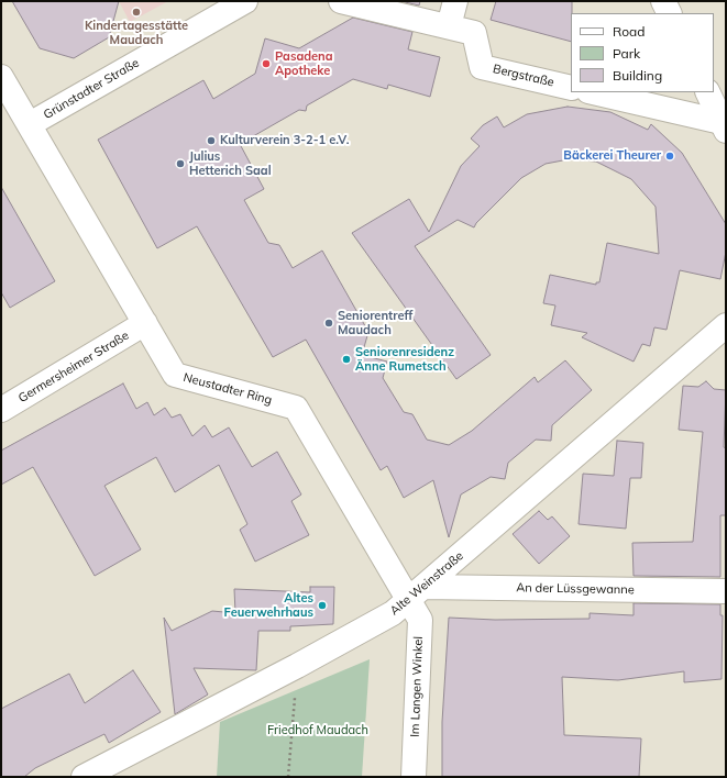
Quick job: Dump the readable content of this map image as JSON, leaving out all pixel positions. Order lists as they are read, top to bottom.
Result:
{
  "streets": {
    "street": [
      "Bergstraße",
      "Grünstadter Straße",
      "Germersheimer Straße",
      "Neustadter Ring",
      "Alte Weinstraße",
      "An der Lüssgewanne",
      "Im Langen Winkel"
    ]
  },
  "crossings": [
    ["Grünstadter Straße", "Neustadter Ring"],
    ["Germersheimer Straße", "Neustadter Ring"],
    ["Neustadter Ring", "Alte Weinstraße"],
    ["Neustadter Ring", "An der Lüssgewanne"],
    ["Neustadter Ring", "Im Langen Winkel"],
    ["Alte Weinstraße", "An der Lüssgewanne"],
    ["Alte Weinstraße", "Im Langen Winkel"],
    ["An der Lüssgewanne", "Im Langen Winkel"]
  ],
  "parks": ["Friedhof Maudach"],
  "places": [
    "Kindertagesstätte Maudach",
    "Pasadena Apotheke",
    "Kulturverein 3-2-1 e.V.",
    "Bäckerei Theurer",
    "Julius Hetterich Saal",
    "Seniorentreff Maudach",
    "Seniorenresidenz Änne Rumetsch",
    "Altes Feuerwehrhaus"
  ],
  "legend": ["Road", "Park", "Building"]
}
